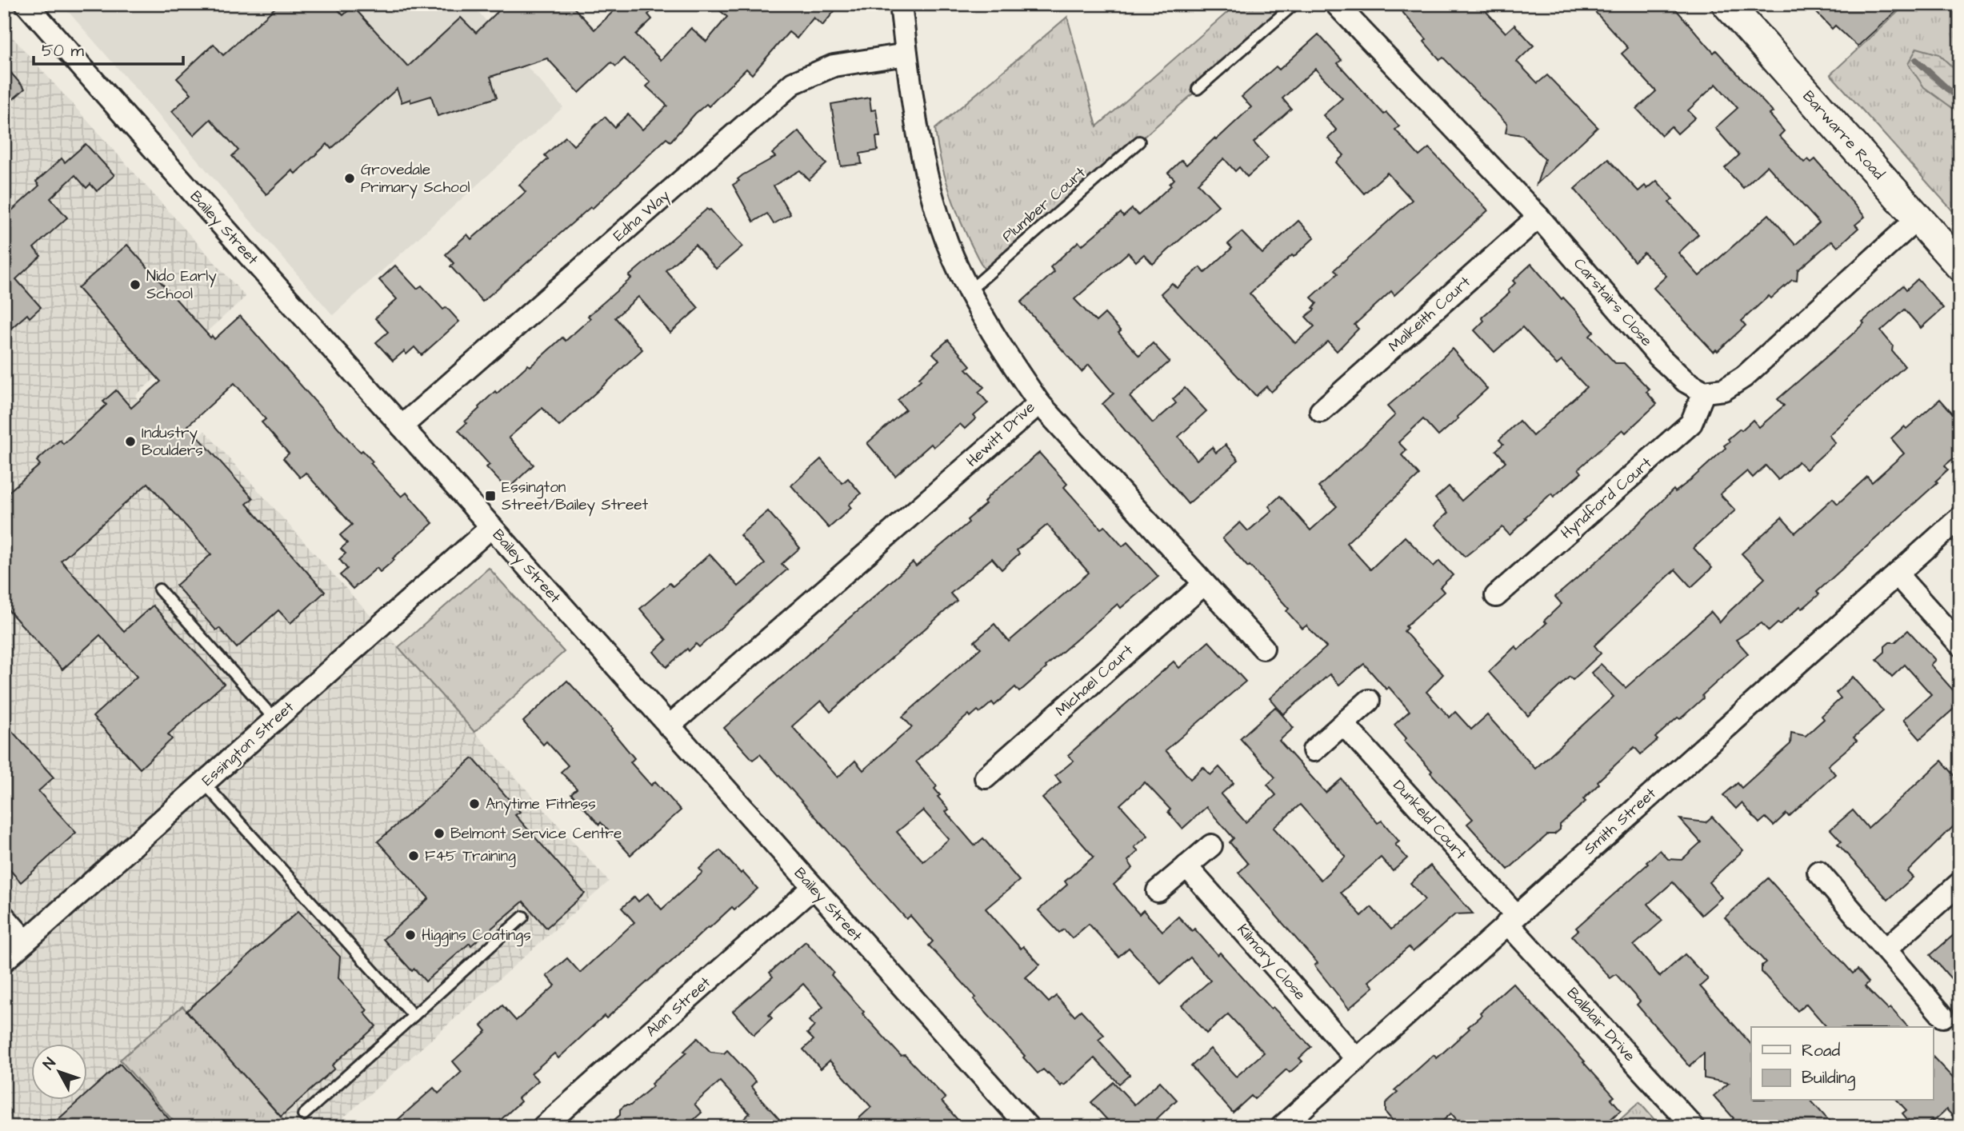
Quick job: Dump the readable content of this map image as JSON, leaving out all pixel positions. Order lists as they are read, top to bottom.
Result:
{
  "streets": {
    "street": [
      "Barwarre Road",
      "Edna Way",
      "Bailey Street",
      "Carstairs Close",
      "Malkeith Court",
      "Hewitt Drive",
      "Hyndford Court",
      "Michael Court",
      "Essington Street",
      "Dunkeld Court",
      "Smith Street",
      "Kilmory Close",
      "Alan Street",
      "Balblair Drive"
    ],
    "lane": ["Plumber Court"]
  },
  "crossings": [
    ["Plumber Court", "Hewitt Drive"],
    ["Edna Way", "Bailey Street"],
    ["Edna Way", "Hewitt Drive"],
    ["Bailey Street", "Hewitt Drive"],
    ["Bailey Street", "Essington Street"],
    ["Bailey Street", "Alan Street"],
    ["Carstairs Close", "Malkeith Court"],
    ["Carstairs Close", "Hyndford Court"],
    ["Dunkeld Court", "Smith Street"],
    ["Dunkeld Court", "Balblair Drive"],
    ["Smith Street", "Kilmory Close"],
    ["Smith Street", "Balblair Drive"]
  ],
  "places": {
    "other": [
      "Grovedale Primary School",
      "Nido Early School",
      "Industry Boulders",
      "Anytime Fitness",
      "Belmont Service Centre",
      "F45 Training",
      "Higgins Coatings"
    ],
    "transit": ["Essington Street/Bailey Street"]
  },
  "legend": ["Road", "Building"],
  "scale_bar": "50 m",
  "north": "top left"
}
